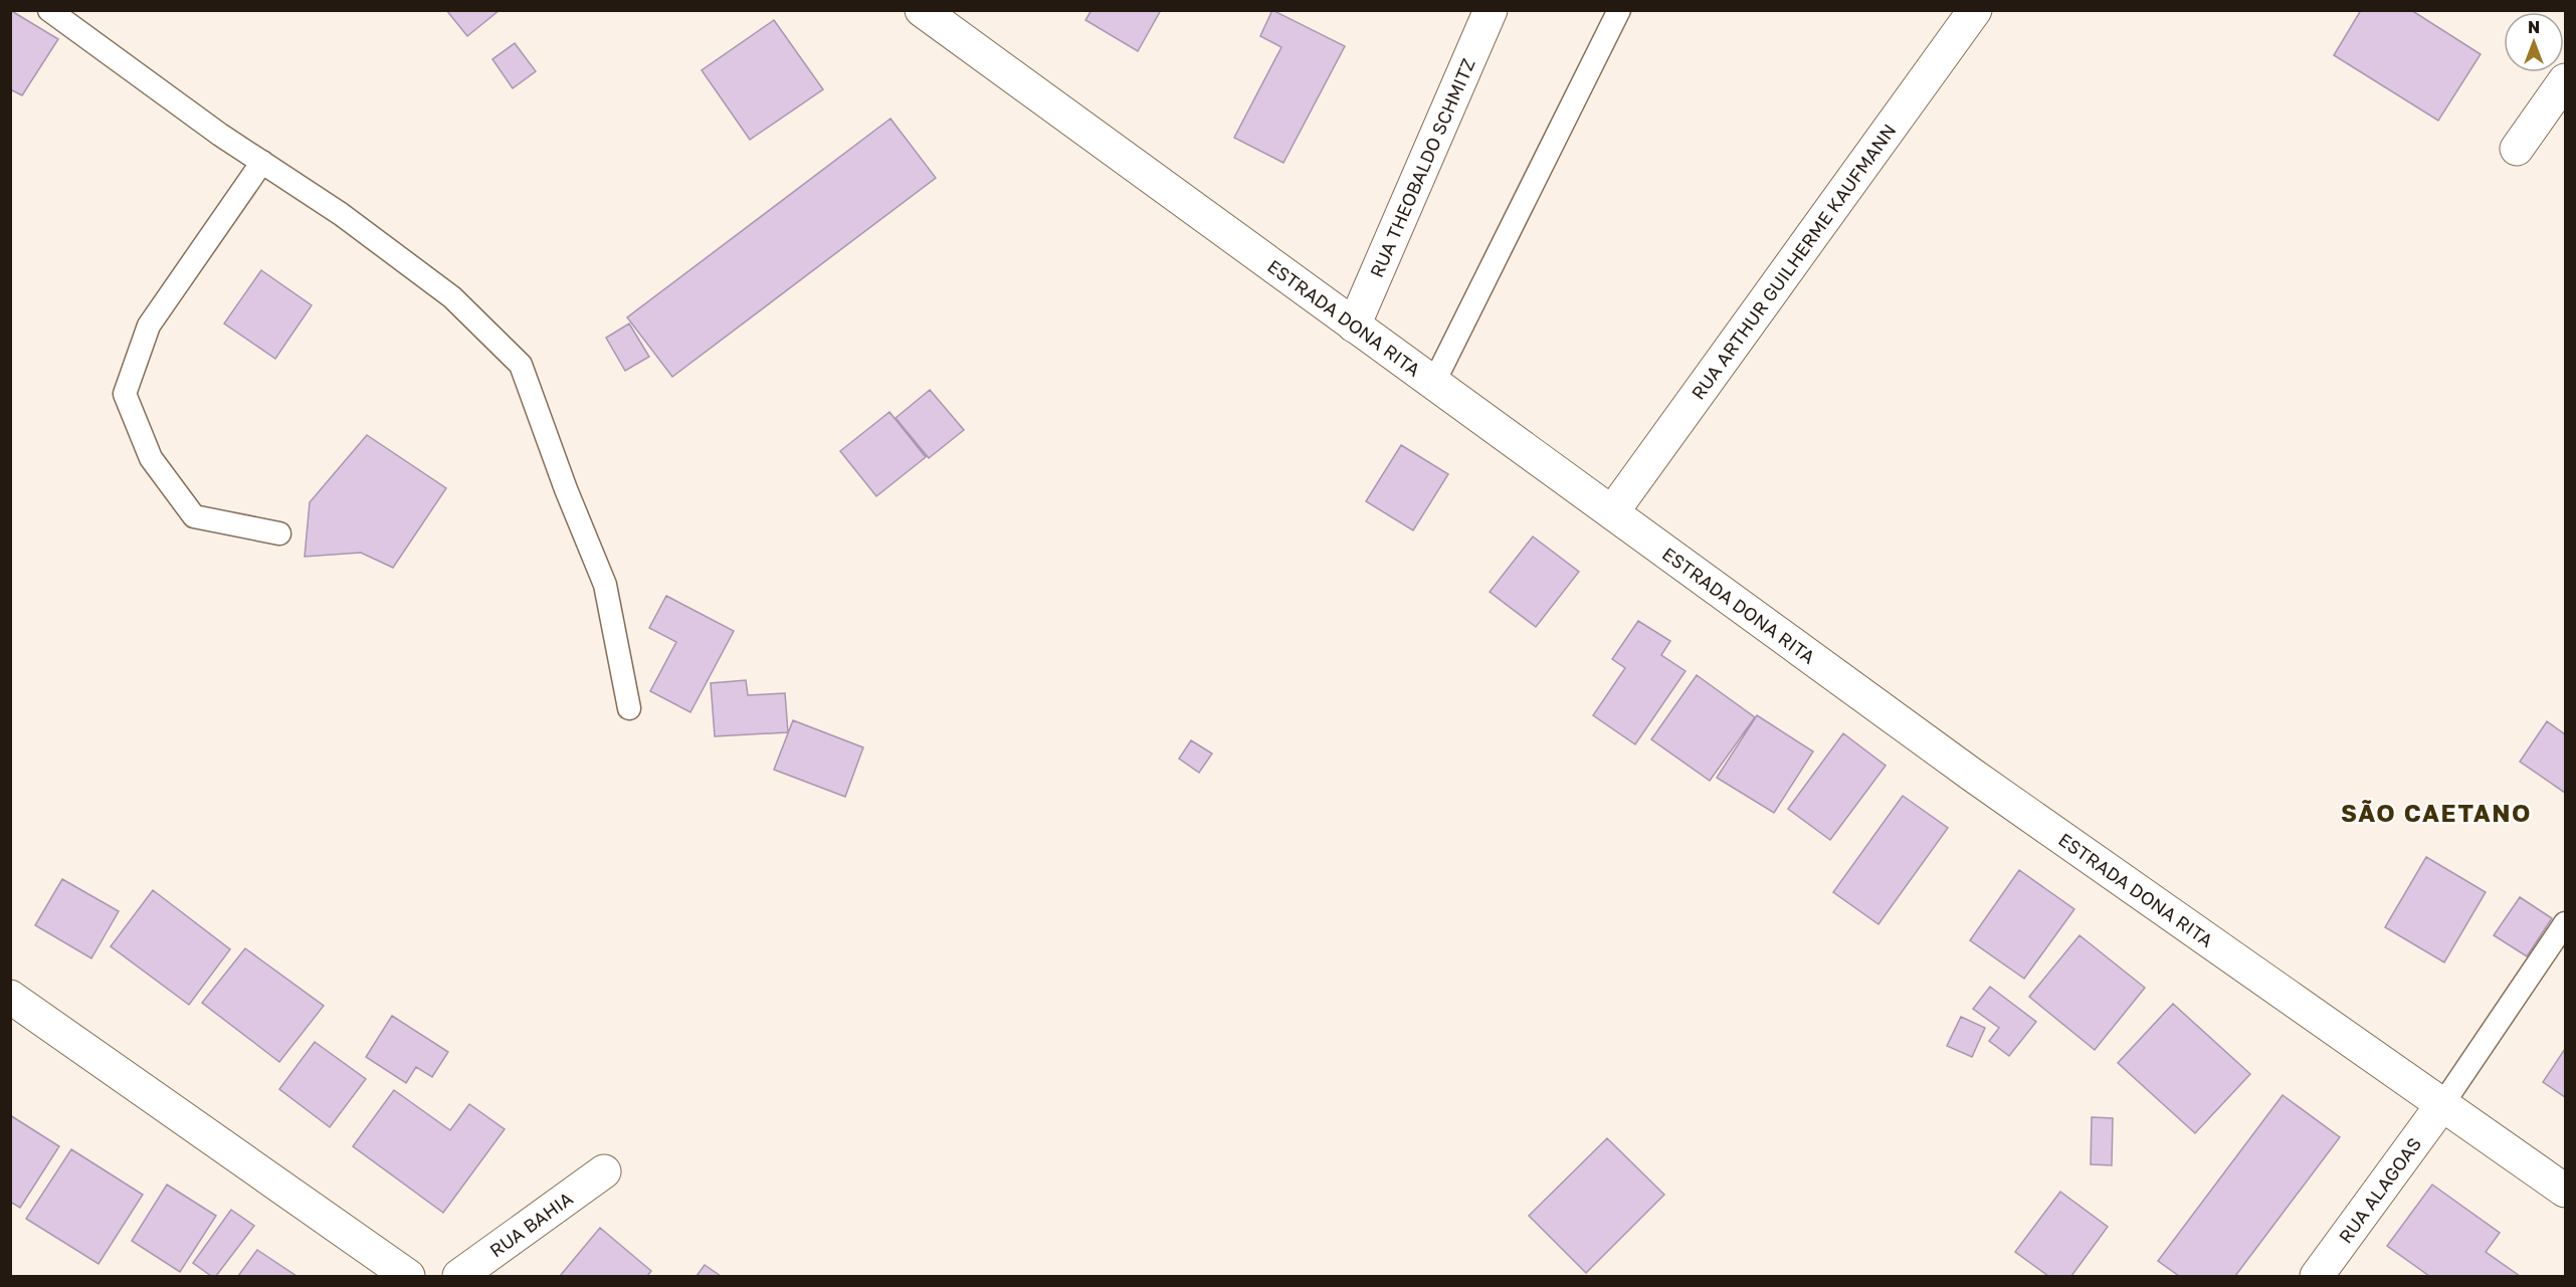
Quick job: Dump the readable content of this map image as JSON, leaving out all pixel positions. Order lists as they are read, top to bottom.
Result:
{
  "streets": {
    "main road": [
      "RUA THEOBALDO SCHMITZ",
      "RUA ARTHUR GUILHERME KAUFMANN",
      "ESTRADA DONA RITA",
      "RUA ALAGOAS",
      "RUA BAHIA"
    ]
  },
  "crossings": [
    ["RUA THEOBALDO SCHMITZ", "ESTRADA DONA RITA"],
    ["RUA ARTHUR GUILHERME KAUFMANN", "ESTRADA DONA RITA"],
    ["ESTRADA DONA RITA", "RUA ALAGOAS"]
  ],
  "districts": ["SÃO CAETANO"],
  "north": "top"
}
